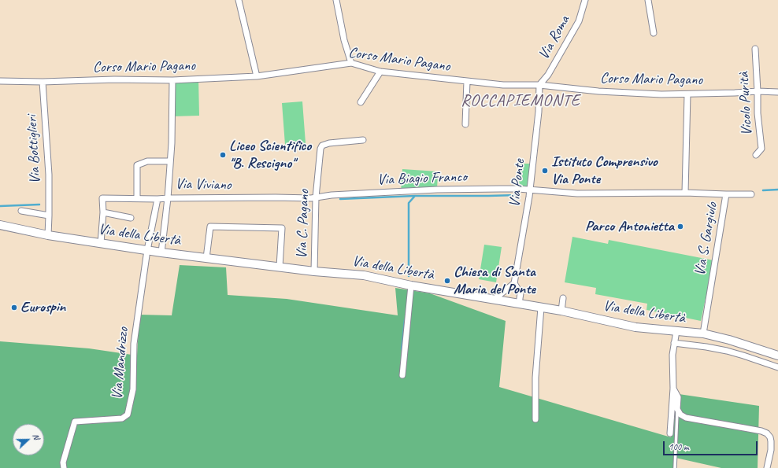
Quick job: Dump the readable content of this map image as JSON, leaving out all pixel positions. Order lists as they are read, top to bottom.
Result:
{
  "streets": {
    "main road": ["Via della Libertà"],
    "street": [
      "Via Roma",
      "Corso Mario Pagano",
      "Vicolo Purità",
      "Via Bottiglieri",
      "Via Biagio Franco",
      "Via Ponte",
      "Via Viviano",
      "Via C. Pagano",
      "Via S. Gargiulo",
      "Via Mandrizzo"
    ]
  },
  "crossings": [
    ["Via Roma", "Corso Mario Pagano"],
    ["Via Roma", "Via Ponte"],
    ["Corso Mario Pagano", "Vicolo Purità"],
    ["Corso Mario Pagano", "Via Bottiglieri"],
    ["Corso Mario Pagano", "Via Ponte"],
    ["Corso Mario Pagano", "Via Viviano"],
    ["Via Bottiglieri", "Via della Libertà"],
    ["Via Biagio Franco", "Via Ponte"],
    ["Via Biagio Franco", "Via Viviano"],
    ["Via Biagio Franco", "Via C. Pagano"],
    ["Via Biagio Franco", "Via S. Gargiulo"],
    ["Via Ponte", "Via S. Gargiulo"],
    ["Via Viviano", "Via C. Pagano"],
    ["Via Viviano", "Via della Libertà"],
    ["Via C. Pagano", "Via della Libertà"],
    ["Via della Libertà", "Via S. Gargiulo"],
    ["Via della Libertà", "Via Mandrizzo"]
  ],
  "districts": ["ROCCAPIEMONTE"],
  "places": [
    "Liceo Scientifico \"B. Rescigno\"",
    "Istituto Comprensivo Via Ponte",
    "Parco Antonietta",
    "Chiesa di Santa Maria del Ponte",
    "Eurospin"
  ],
  "scale_bar": "100 m",
  "north": "right"
}
